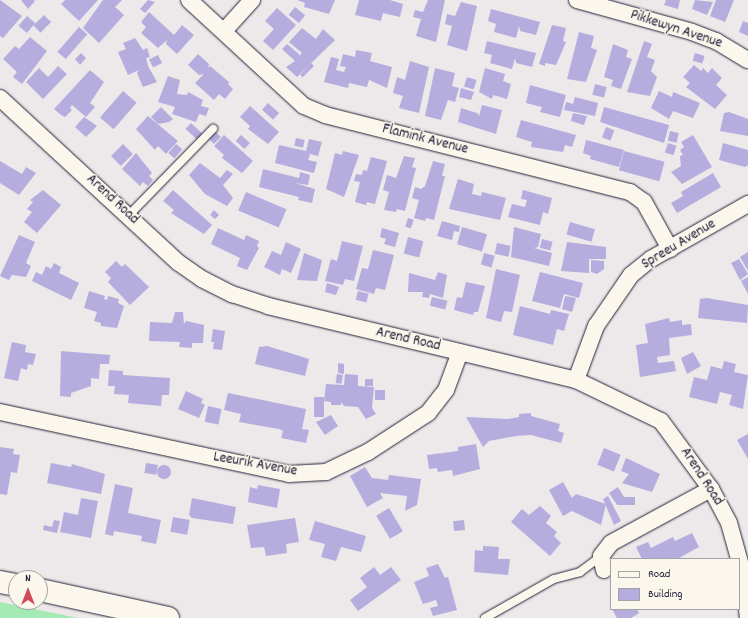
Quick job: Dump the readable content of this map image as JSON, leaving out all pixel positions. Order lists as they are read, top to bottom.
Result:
{
  "streets": {
    "street": [
      "Pikkewyn Avenue",
      "Flamink Avenue",
      "Arend Road",
      "Spreeu Avenue",
      "Leeurik Avenue"
    ]
  },
  "crossings": [
    ["Flamink Avenue", "Spreeu Avenue"],
    ["Arend Road", "Spreeu Avenue"],
    ["Arend Road", "Leeurik Avenue"]
  ],
  "legend": ["Road", "Building"],
  "north": "top"
}
